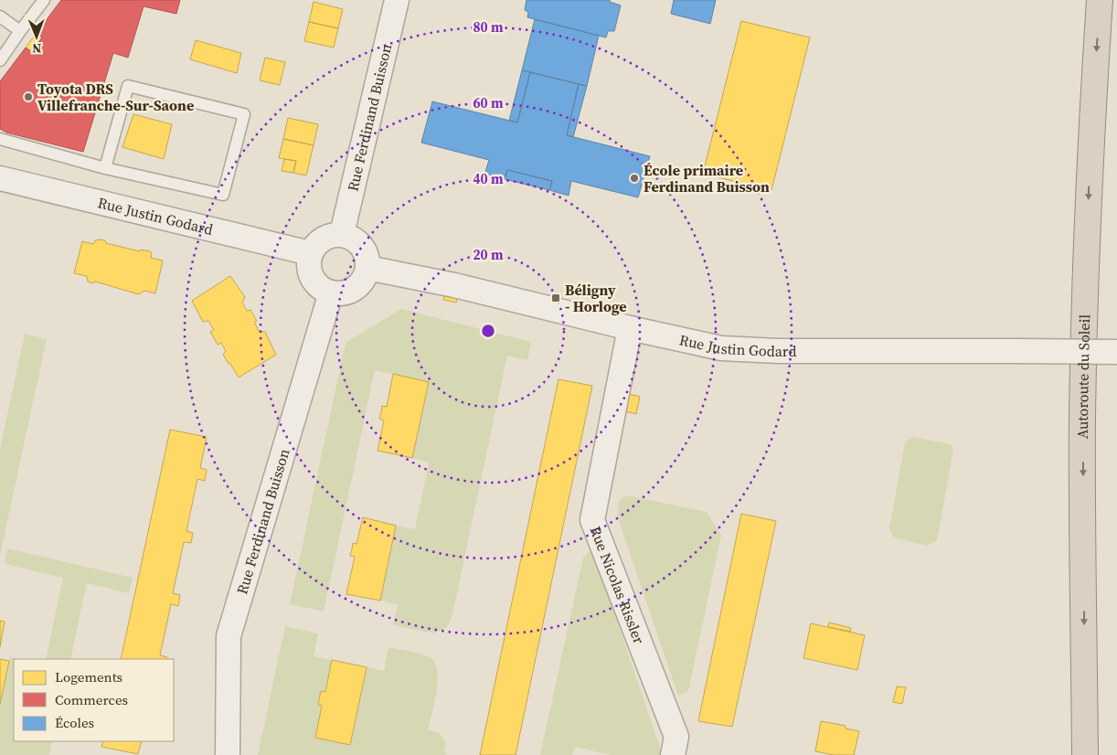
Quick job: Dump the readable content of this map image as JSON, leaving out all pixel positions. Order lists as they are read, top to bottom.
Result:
{
  "streets": {
    "highway": ["Autoroute du Soleil"],
    "street": ["Rue Ferdinand Buisson", "Rue Justin Godard", "Rue Nicolas Rissler"]
  },
  "crossings": [
    ["Rue Ferdinand Buisson", "Rue Justin Godard"],
    ["Rue Justin Godard", "Rue Nicolas Rissler"]
  ],
  "one_way": ["Autoroute du Soleil"],
  "places": {
    "other": ["Toyota DRS Villefranche-Sur-Saone", "École primaire Ferdinand Buisson"],
    "transit": ["Béligny - Horloge"]
  },
  "legend": ["Logements", "Commerces", "Écoles"],
  "north": "bottom",
  "rings": [
    "80 m",
    "60 m",
    "40 m",
    "20 m"
  ]
}
